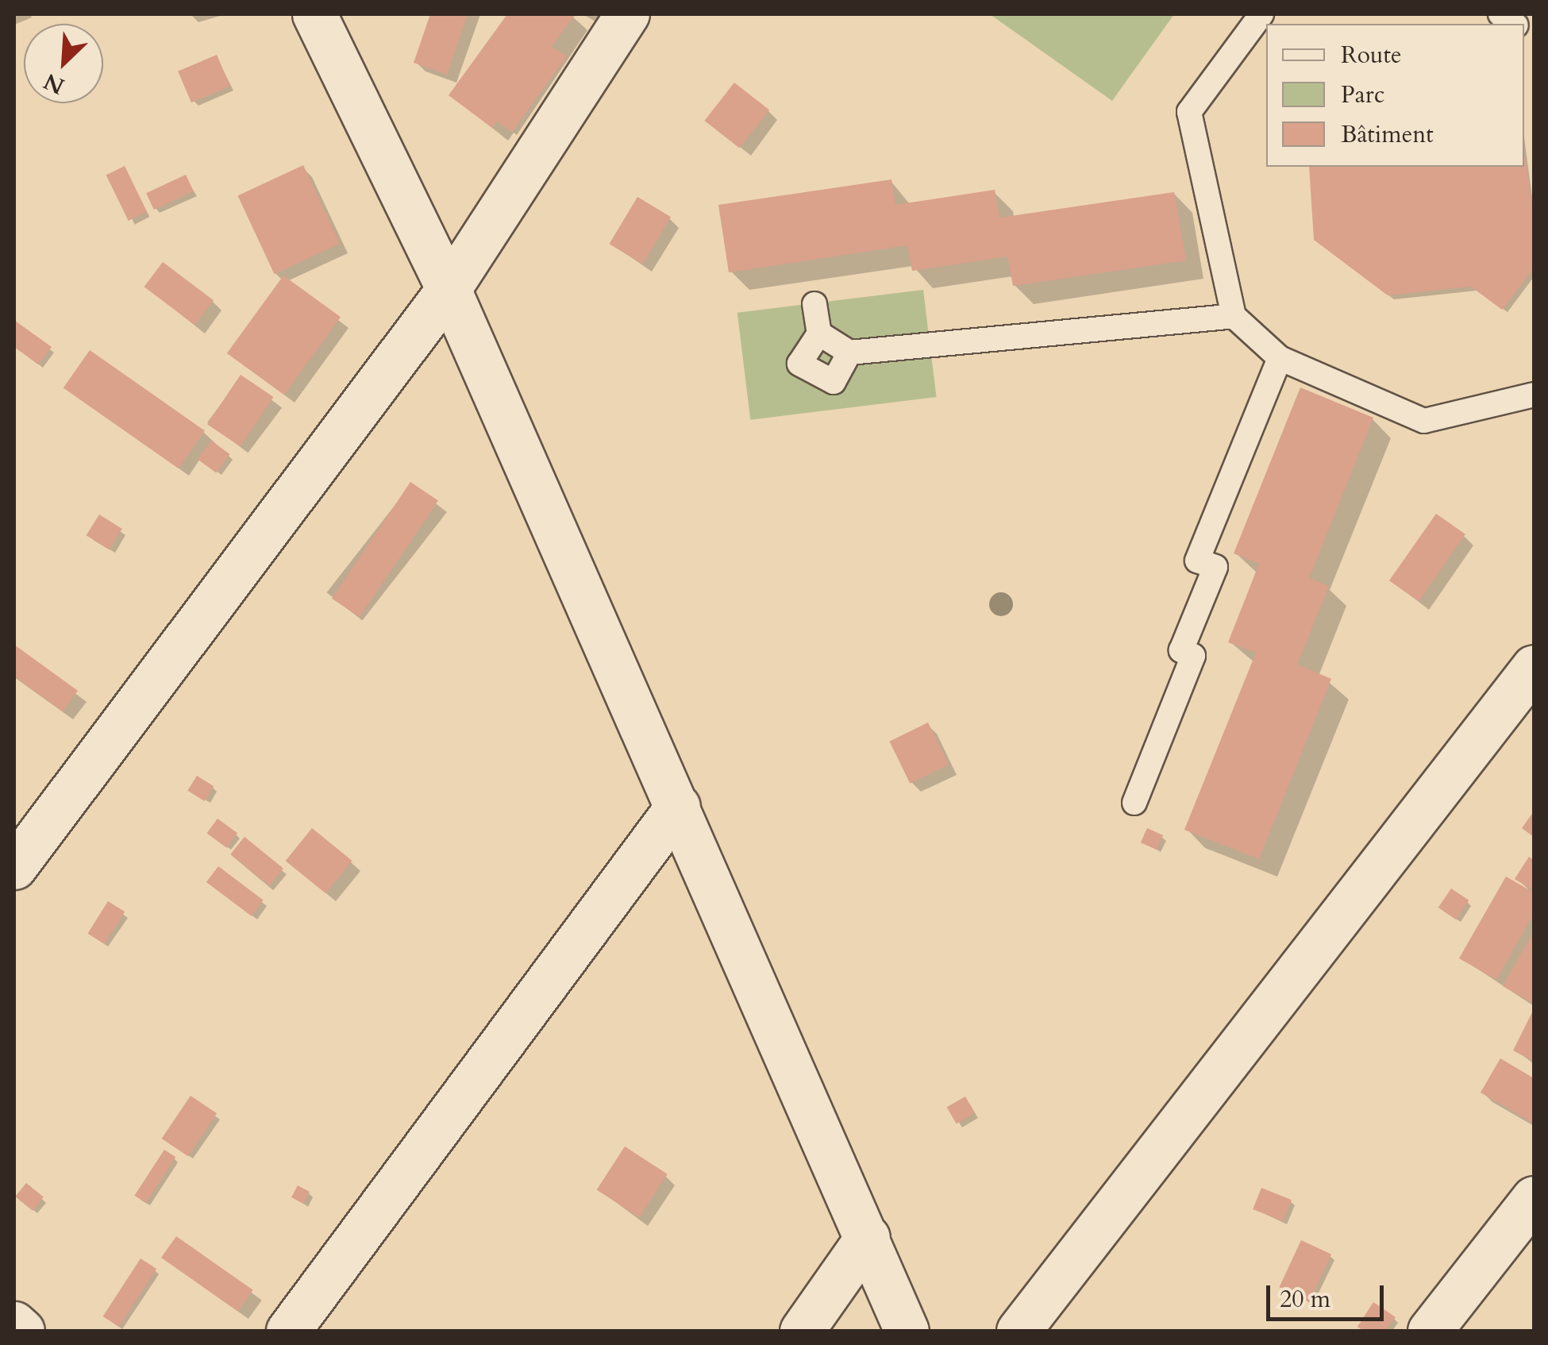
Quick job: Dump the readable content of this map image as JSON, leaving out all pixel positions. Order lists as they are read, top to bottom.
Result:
{
  "legend": ["Route", "Parc", "Bâtiment"],
  "scale_bar": "20 m",
  "north": "bottom left"
}
